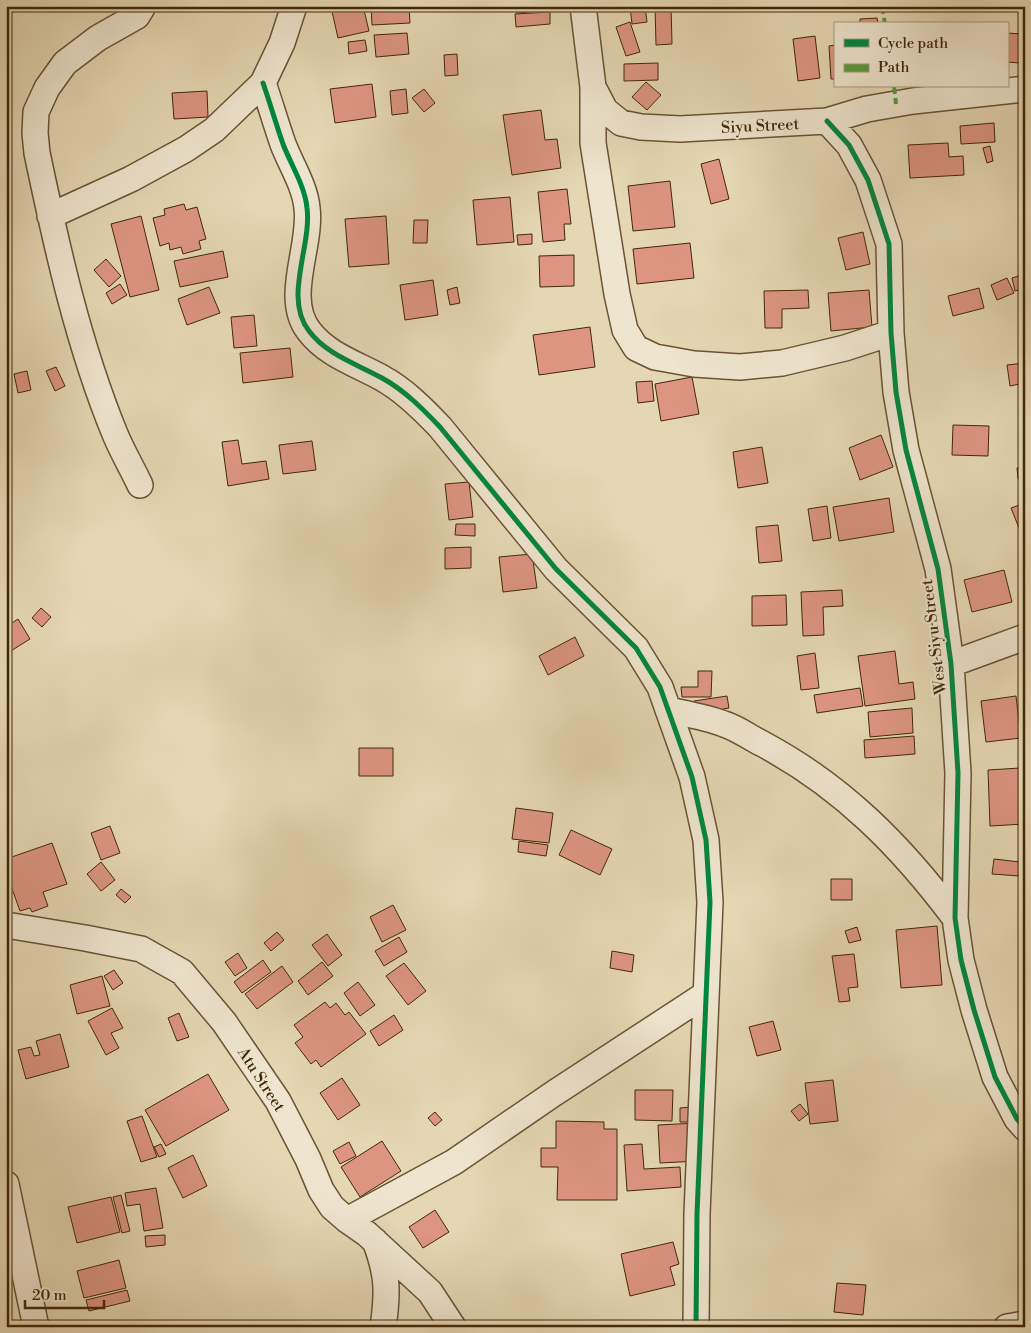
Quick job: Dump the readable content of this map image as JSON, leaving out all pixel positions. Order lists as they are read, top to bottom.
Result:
{
  "streets": {
    "street": ["Siyu Street", "West Siyu Street", "Atu Street"]
  },
  "crossings": [
    ["Siyu Street", "West Siyu Street"]
  ],
  "legend": ["Cycle path", "Path"],
  "scale_bar": "20 m"
}
